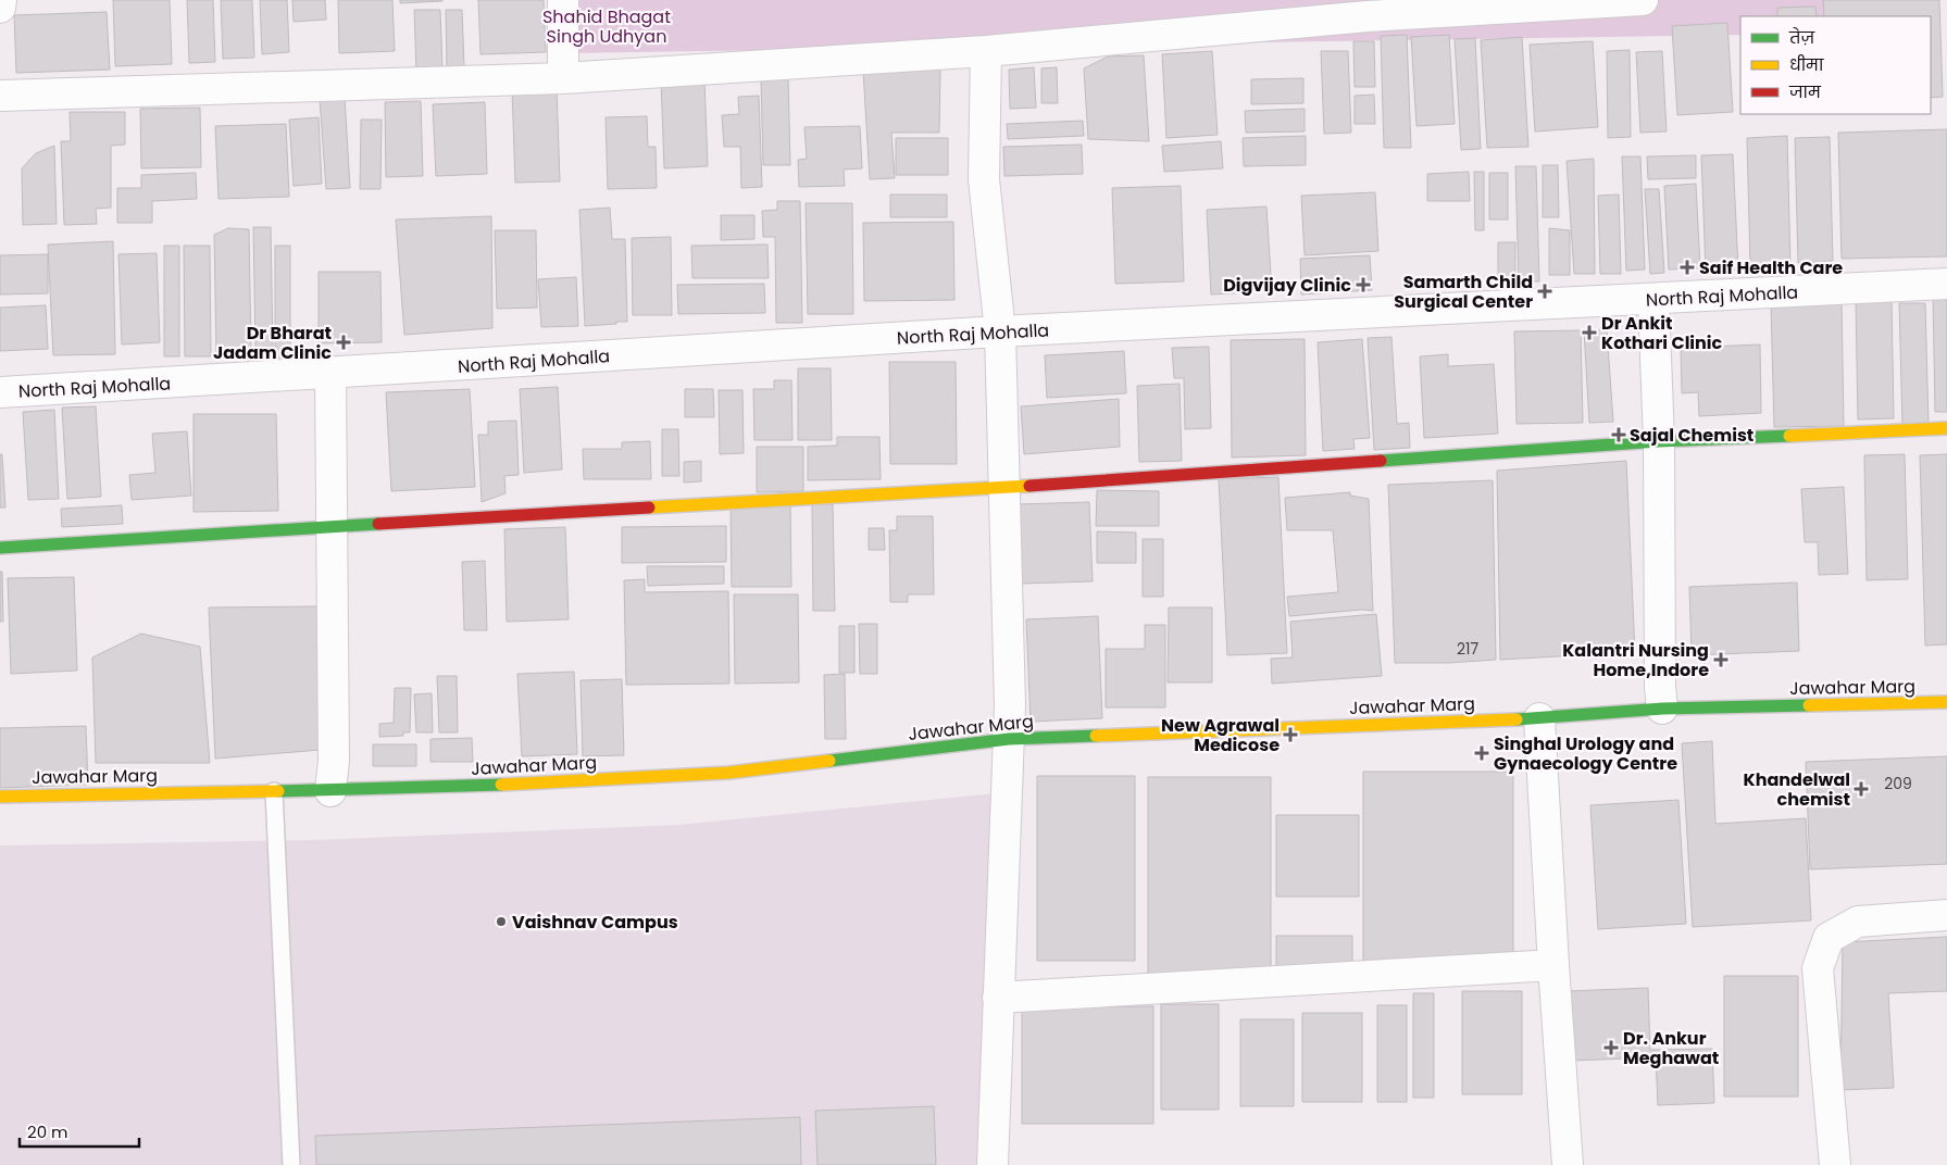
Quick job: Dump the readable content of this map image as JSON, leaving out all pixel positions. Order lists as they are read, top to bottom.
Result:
{
  "streets": {
    "main road": ["Jawahar Marg"],
    "street": ["North Raj Mohalla"]
  },
  "parks": ["Shahid Bhagat Singh Udhyan"],
  "places": {
    "health": [
      "Saif Health Care",
      "Digvijay Clinic",
      "Samarth Child Surgical Center",
      "Dr Ankit Kothari Clinic",
      "Dr Bharat Jadam Clinic",
      "Sajal Chemist",
      "Kalantri Nursing Home,Indore",
      "New Agrawal Medicose",
      "Singhal Urology and Gynaecology Centre",
      "Khandelwal chemist",
      "Dr. Ankur Meghawat"
    ],
    "other": ["Vaishnav Campus"]
  },
  "house_numbers": ["217", "209"],
  "legend": ["तेज़", "धीमा", "जाम"],
  "scale_bar": "20 m"
}
